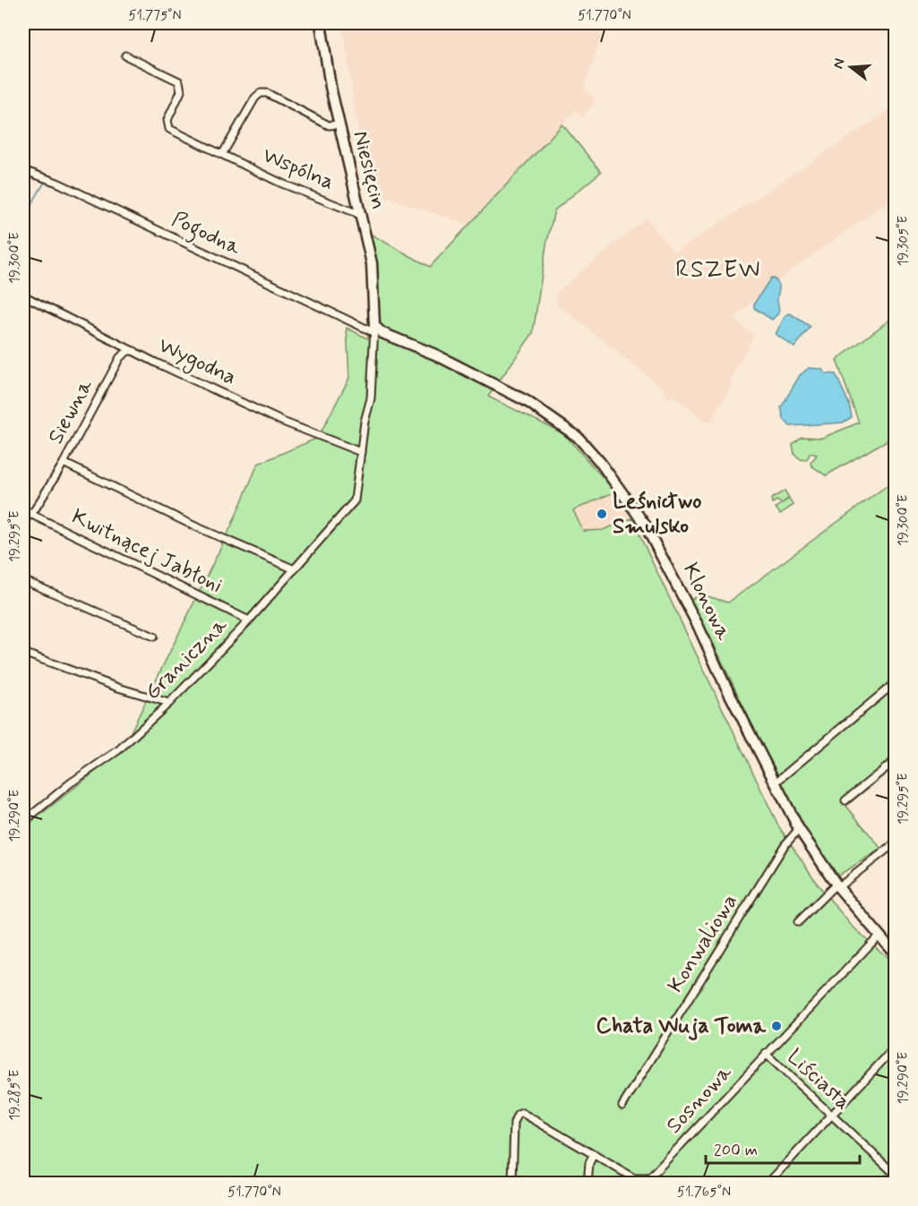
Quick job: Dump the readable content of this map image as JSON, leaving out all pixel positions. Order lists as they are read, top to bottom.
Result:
{
  "streets": {
    "street": [
      "Wspólna",
      "Niesięcin",
      "Pogodna",
      "Wygodna",
      "Siewna",
      "Kwitnącej Jabłoni",
      "Klonowa",
      "Graniczna",
      "Konwaliowa",
      "Liściasta",
      "Sosnowa"
    ]
  },
  "crossings": [
    ["Wspólna", "Niesięcin"],
    ["Niesięcin", "Pogodna"],
    ["Niesięcin", "Klonowa"],
    ["Pogodna", "Klonowa"],
    ["Wygodna", "Siewna"],
    ["Wygodna", "Graniczna"],
    ["Siewna", "Kwitnącej Jabłoni"],
    ["Kwitnącej Jabłoni", "Graniczna"],
    ["Klonowa", "Konwaliowa"],
    ["Klonowa", "Sosnowa"],
    ["Liściasta", "Sosnowa"]
  ],
  "districts": ["RSZEW"],
  "places": ["Leśnictwo Smulsko", "Chata Wuja Toma"],
  "scale_bar": "200 m",
  "north": "left",
  "coordinates": [
    "51.775°N",
    "51.770°N",
    "19.305°E",
    "19.300°E",
    "19.295°E",
    "19.290°E",
    "19.285°E",
    "51.765°N"
  ]
}
